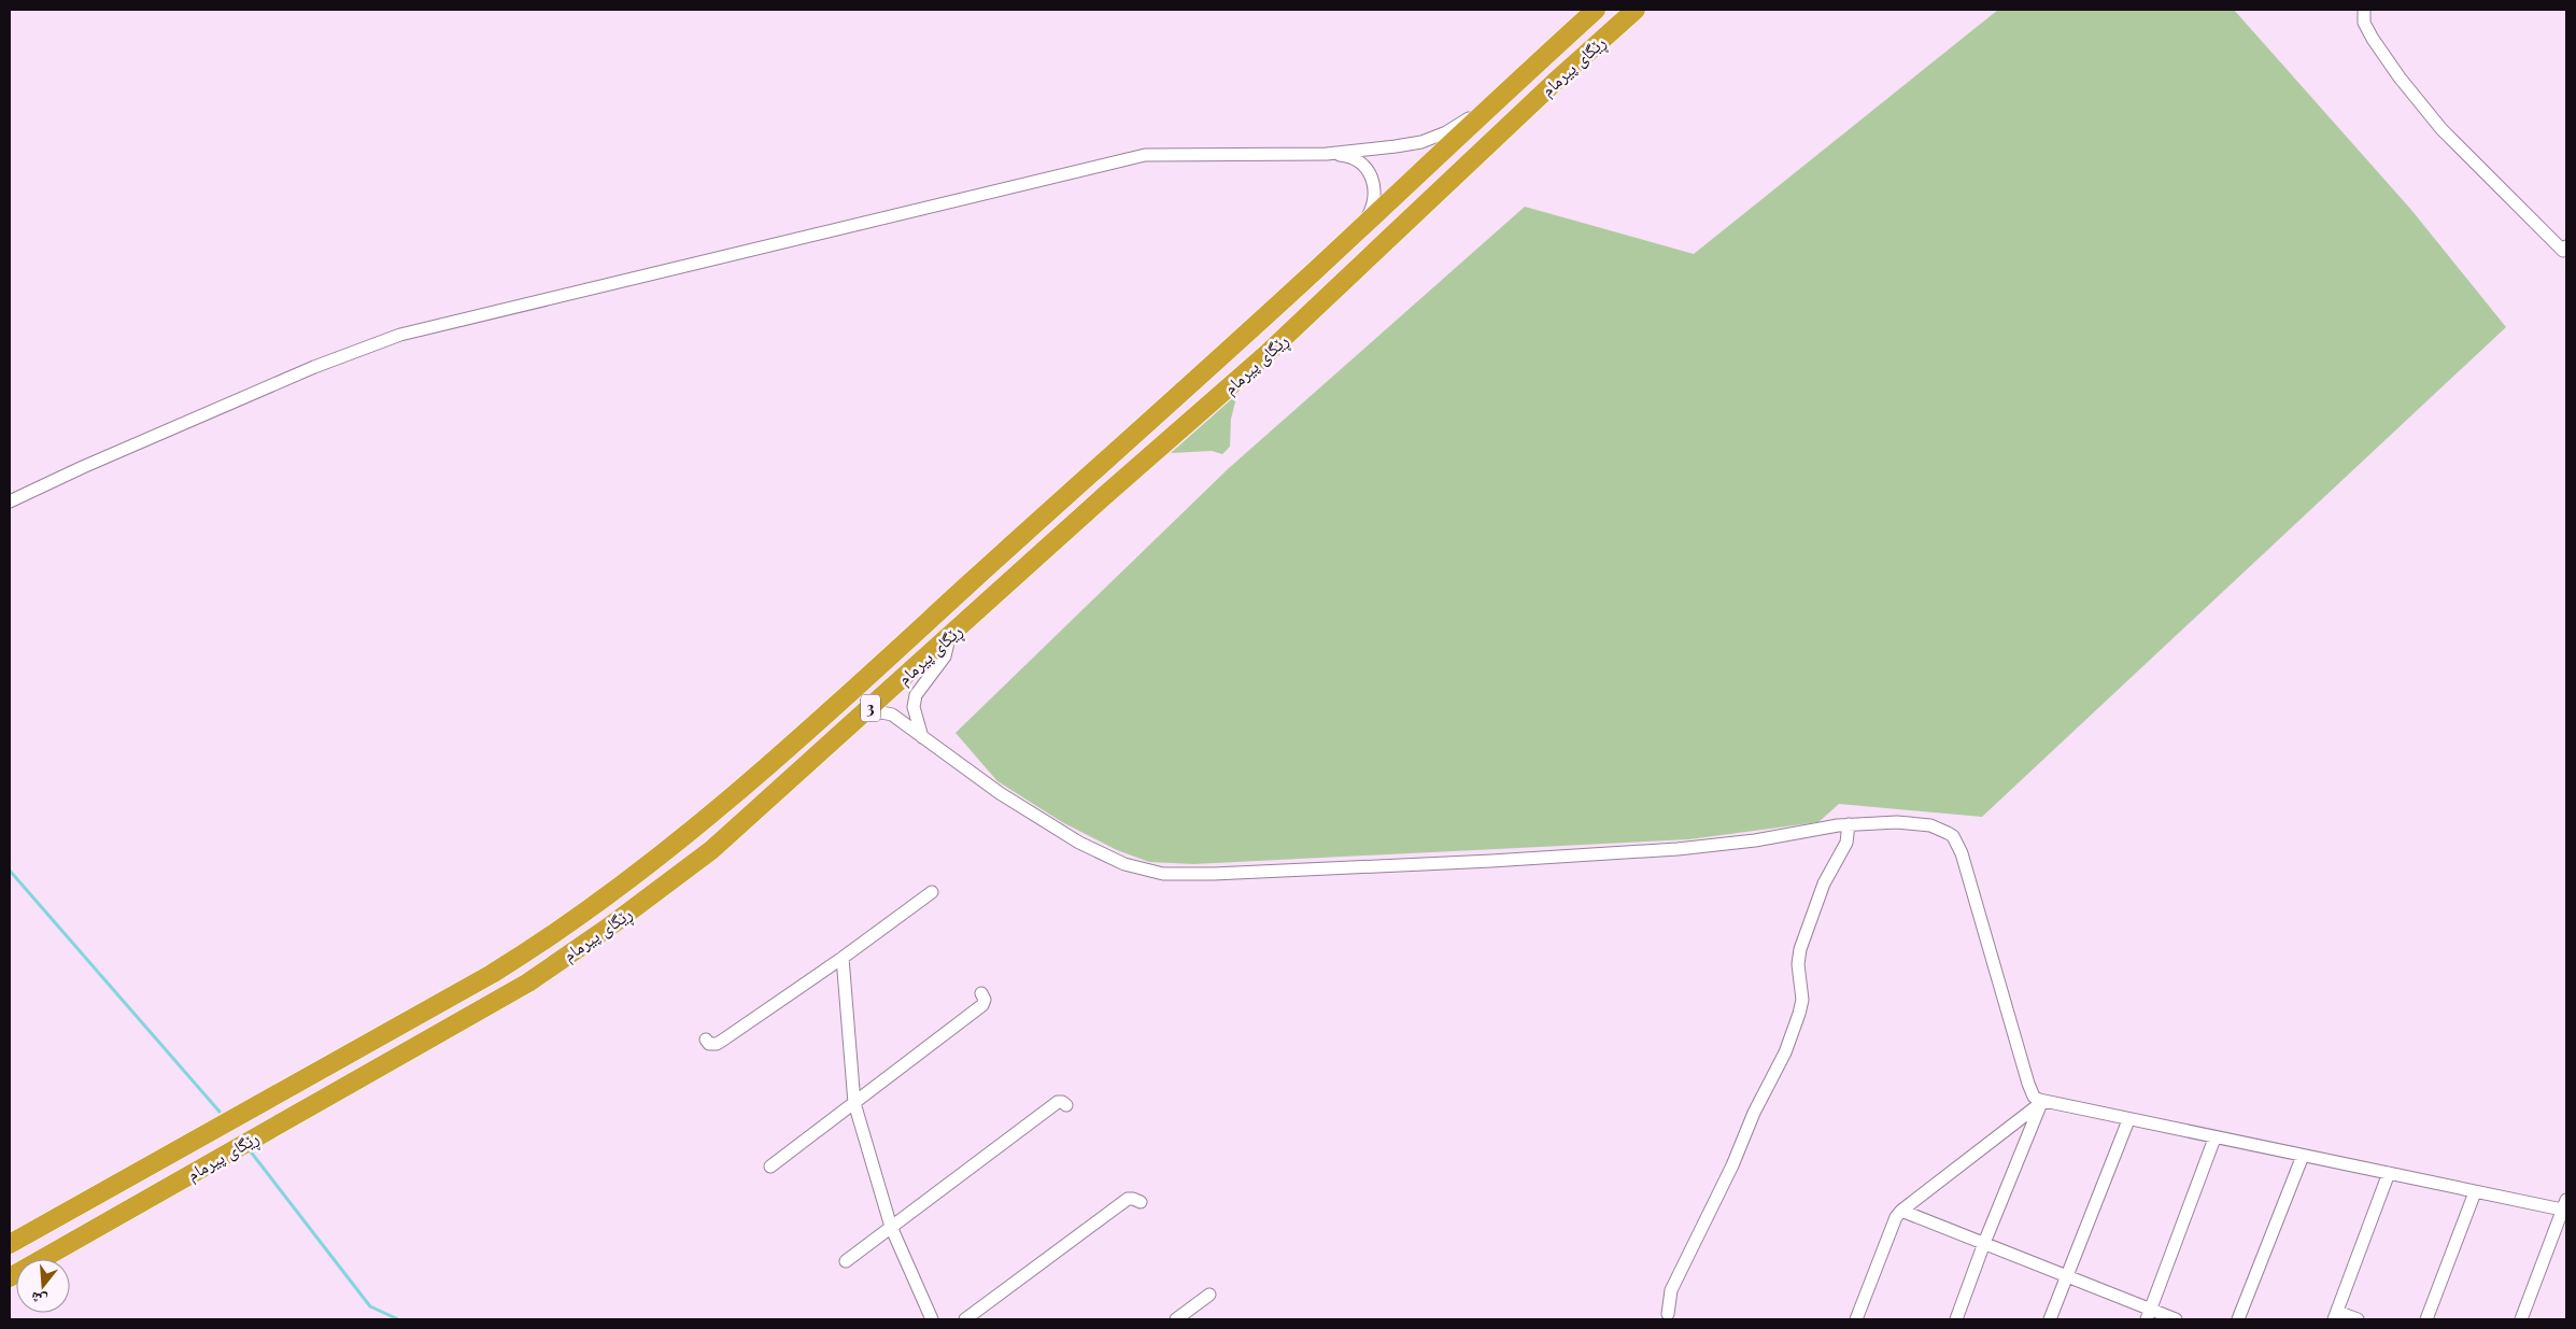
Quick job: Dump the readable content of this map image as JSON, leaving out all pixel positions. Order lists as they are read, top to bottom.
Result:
{
  "streets": {
    "highway": ["ڕێگای پیرمام", "3"]
  },
  "north": "bottom"
}
